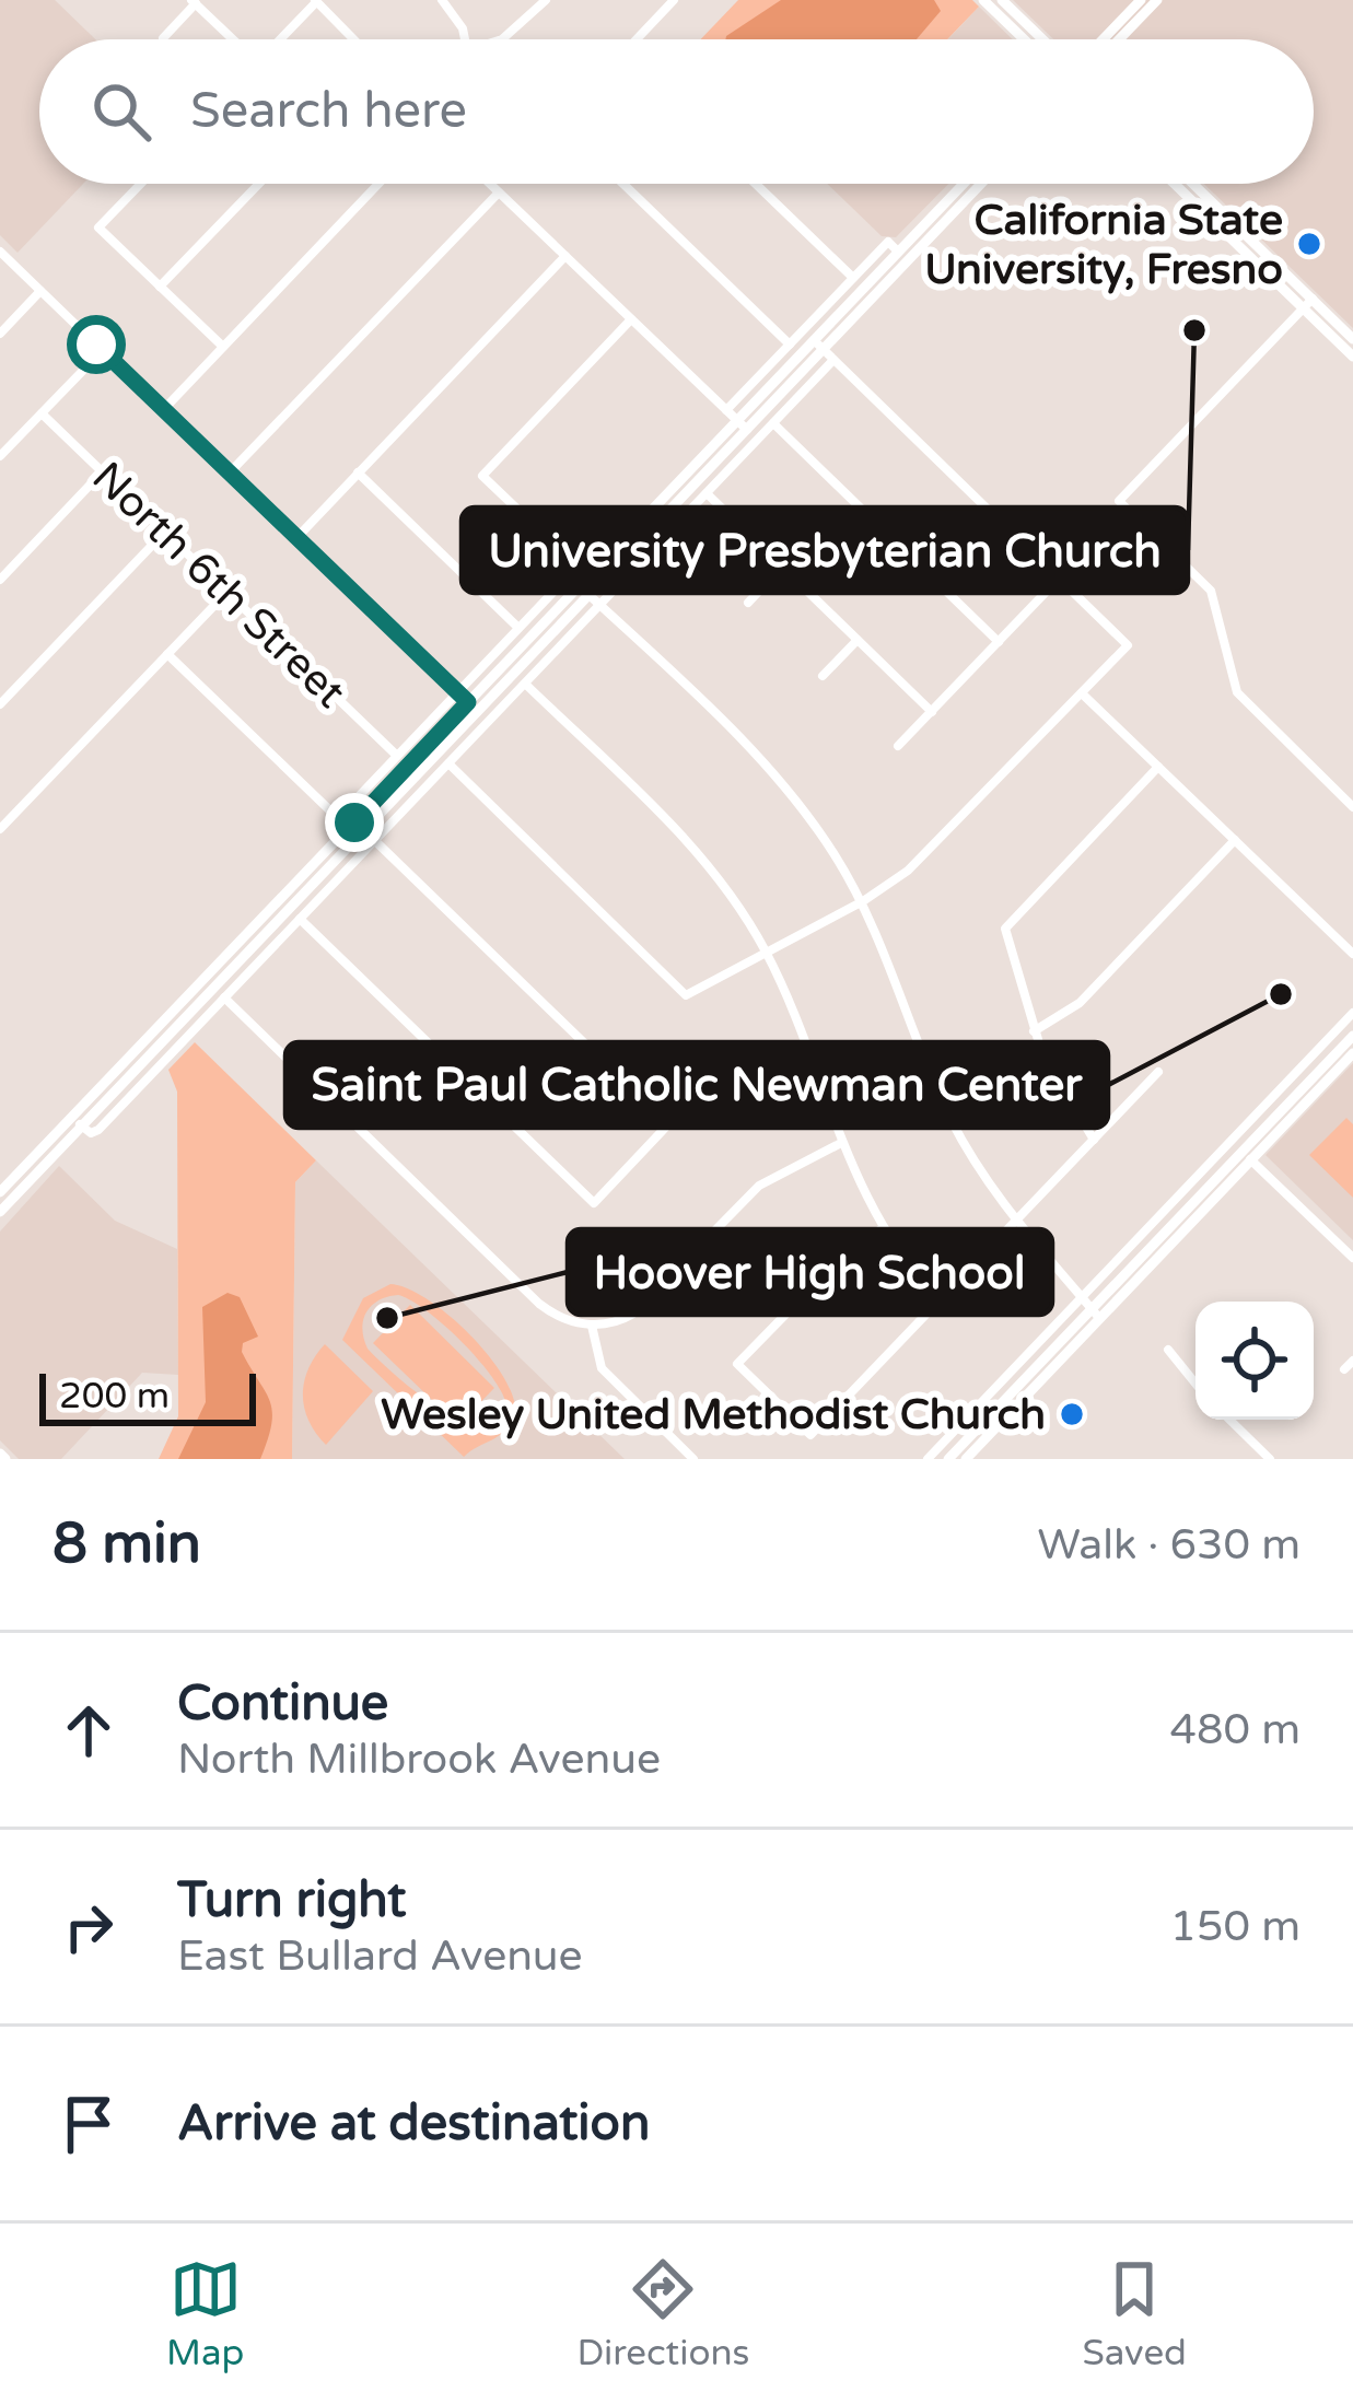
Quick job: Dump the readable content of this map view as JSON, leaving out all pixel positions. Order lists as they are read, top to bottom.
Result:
{
  "streets": {
    "street": ["North 6th Street"]
  },
  "places": [
    "California State University, Fresno",
    "University Presbyterian Church",
    "Saint Paul Catholic Newman Center",
    "Hoover High School",
    "Wesley United Methodist Church"
  ],
  "scale_bar": "200 m",
  "page": {
    "search": "Search here",
    "scale": "200 m",
    "heading": ["8 min", "Walk · 630 m"],
    "list": [
      ["Continue", "North Millbrook Avenue", "480 m"],
      ["Turn right", "East Bullard Avenue", "150 m"],
      "Arrive at destination"
    ],
    "nav": ["Map", "Directions", "Saved"]
  }
}
